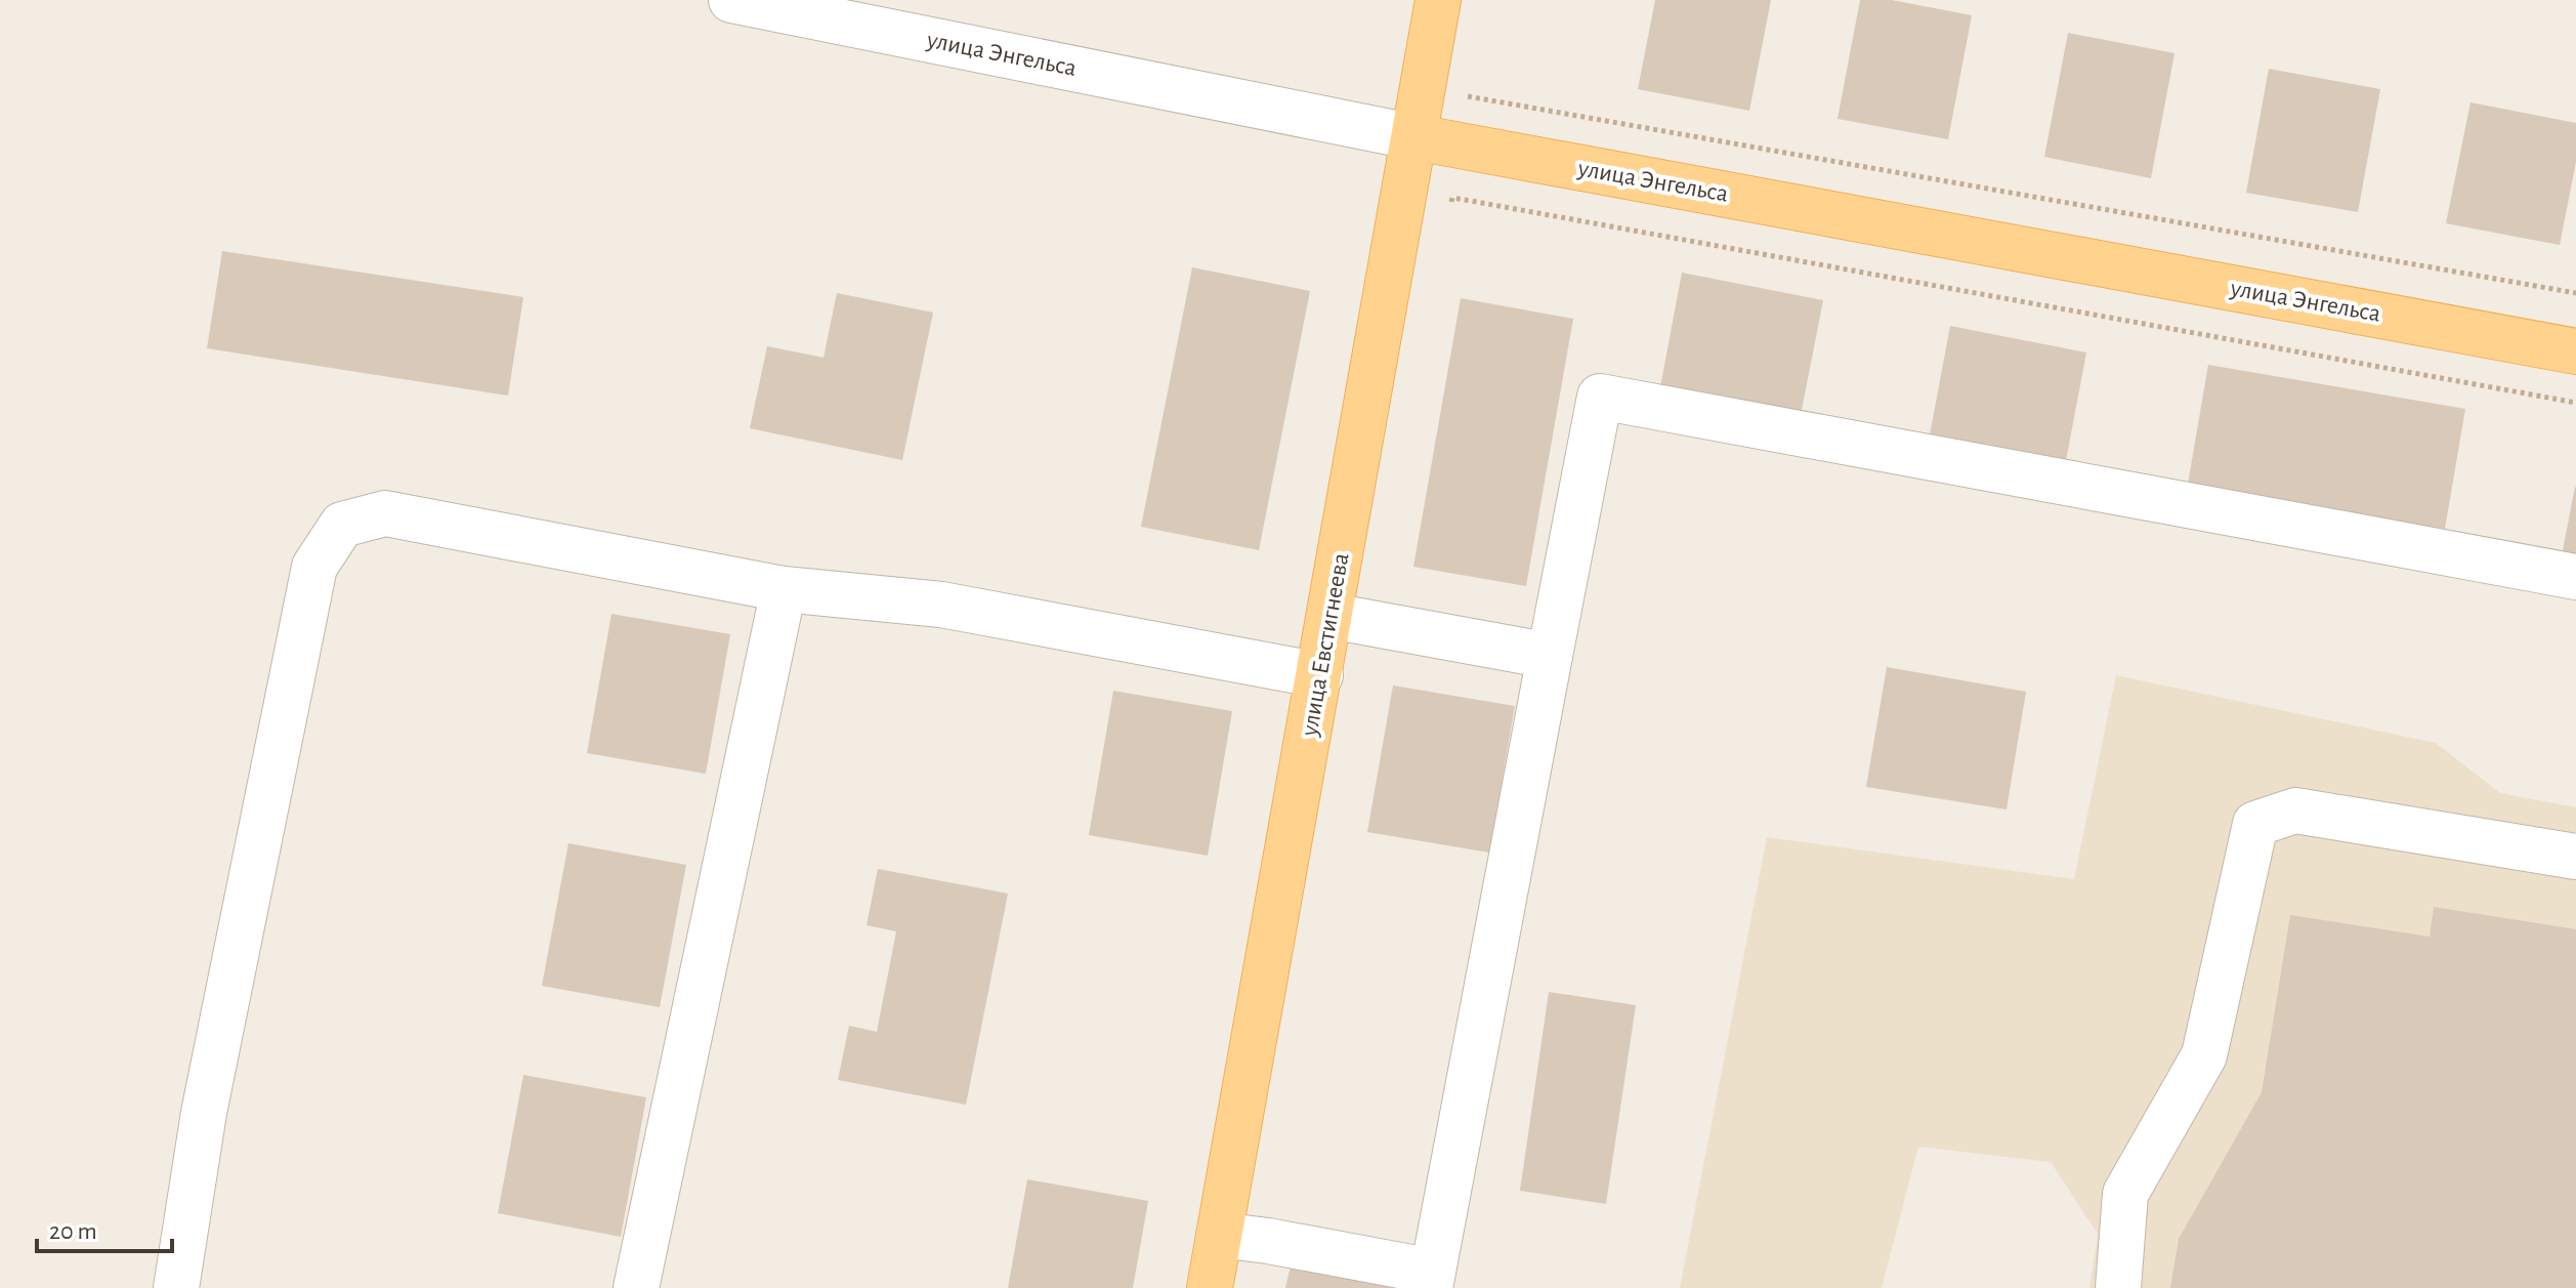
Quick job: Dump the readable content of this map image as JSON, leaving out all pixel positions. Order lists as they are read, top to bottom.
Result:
{
  "streets": {
    "main road": ["улица Энгельса", "улица Евстигнеева"]
  },
  "crossings": [
    ["улица Энгельса", "улица Евстигнеева"]
  ],
  "scale_bar": "20 m"
}
